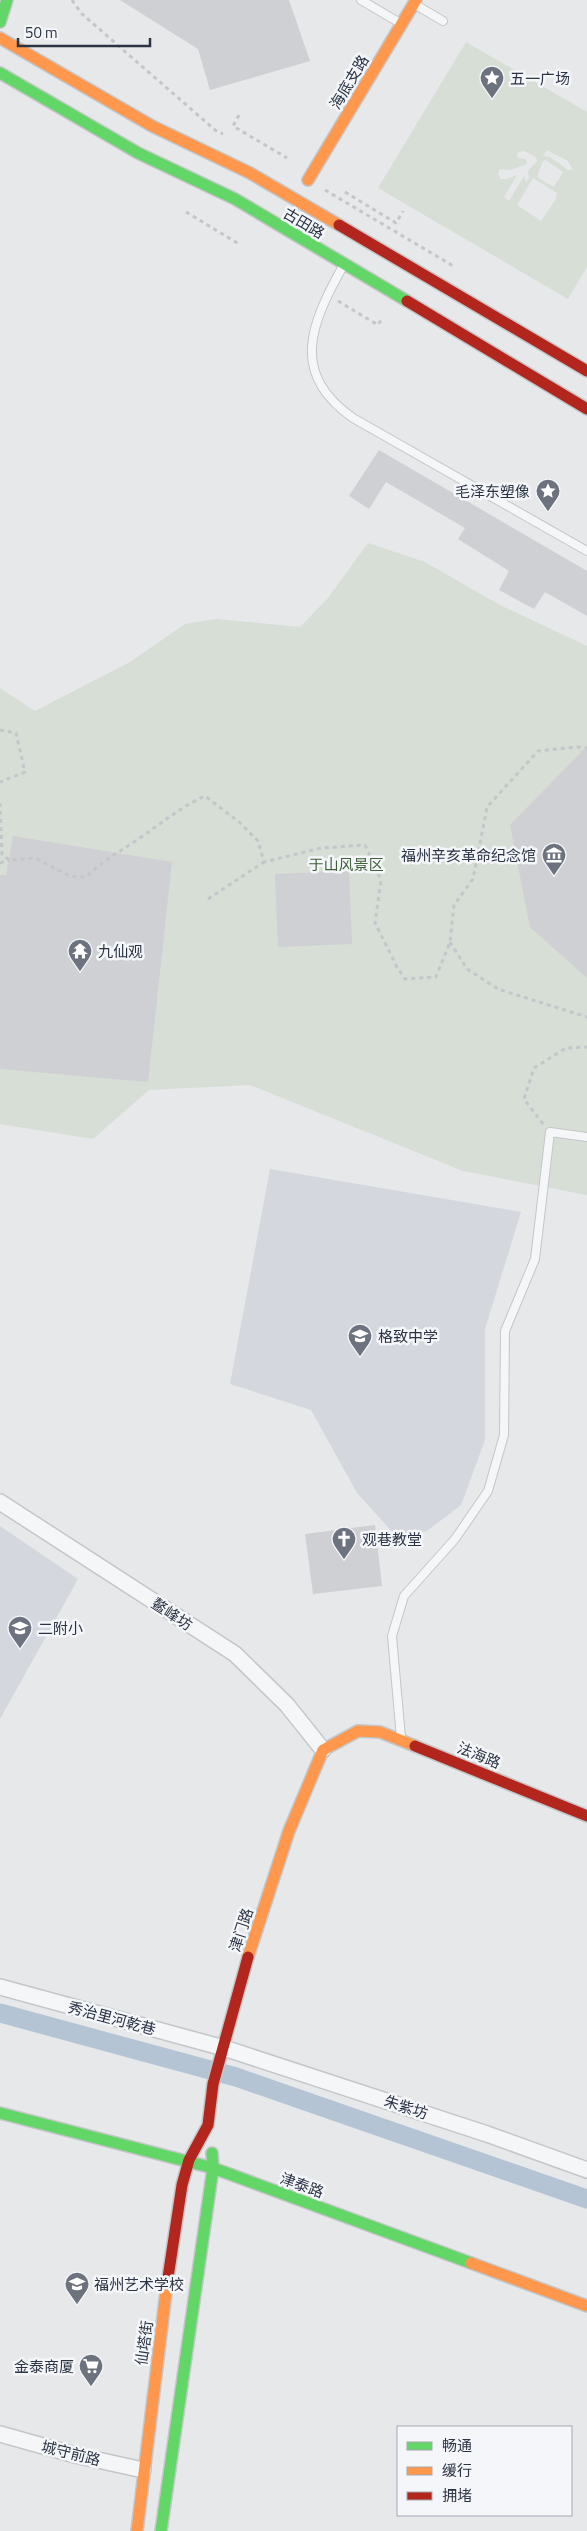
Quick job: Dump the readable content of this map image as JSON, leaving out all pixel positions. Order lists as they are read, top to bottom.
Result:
{
  "streets": {
    "street": [
      "海底支路",
      "古田路",
      "鳌峰坊",
      "法海路",
      "津门路",
      "秀治里河乾巷",
      "朱紫坊",
      "津泰路",
      "仙塔街",
      "城守前路"
    ]
  },
  "crossings": [
    ["鳌峰坊", "法海路"],
    ["鳌峰坊", "津门路"],
    ["法海路", "津门路"],
    ["津门路", "秀治里河乾巷"],
    ["津门路", "朱紫坊"],
    ["津门路", "津泰路"],
    ["津门路", "仙塔街"],
    ["秀治里河乾巷", "朱紫坊"],
    ["津泰路", "仙塔街"],
    ["仙塔街", "城守前路"]
  ],
  "parks": ["于山风景区"],
  "places": {
    "place": ["五一广场", "毛泽东塑像"],
    "museum": ["福州辛亥革命纪念馆"],
    "temple": ["九仙观"],
    "school or university": ["格致中学", "二附小", "福州艺术学校"],
    "church": ["观巷教堂"],
    "supermarket": ["金泰商厦"]
  },
  "legend": ["畅通", "缓行", "拥堵"],
  "scale_bar": "50 m"
}
